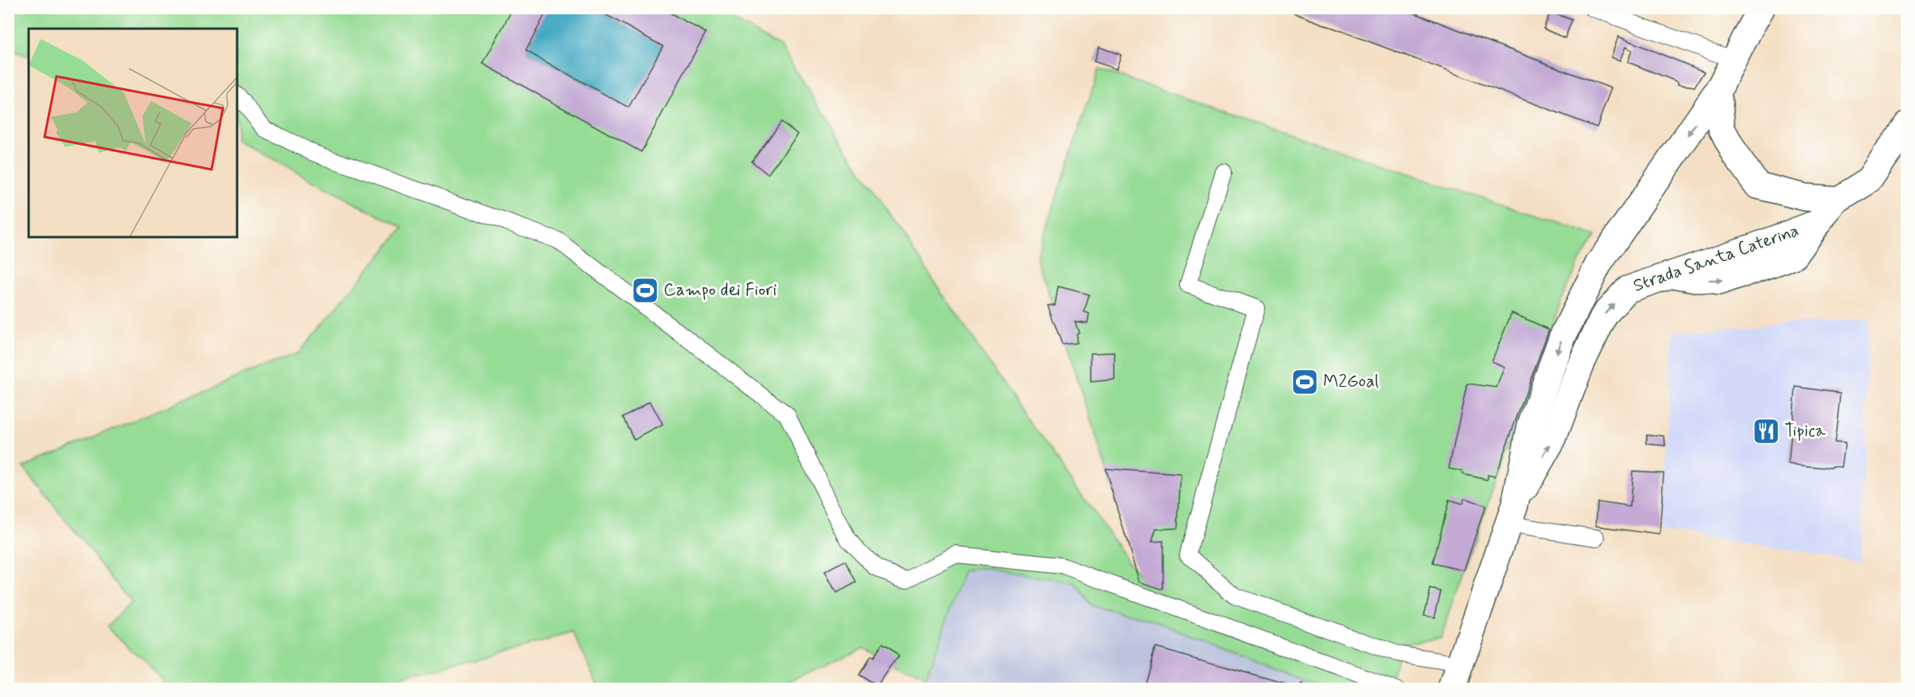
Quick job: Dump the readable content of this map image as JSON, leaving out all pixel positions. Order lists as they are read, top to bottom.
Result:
{
  "streets": {
    "street": ["Strada Santa Caterina"]
  },
  "places": {
    "sports": ["Campo dei Fiori", "M2Goal"],
    "restaurant": ["Tipica"]
  }
}
